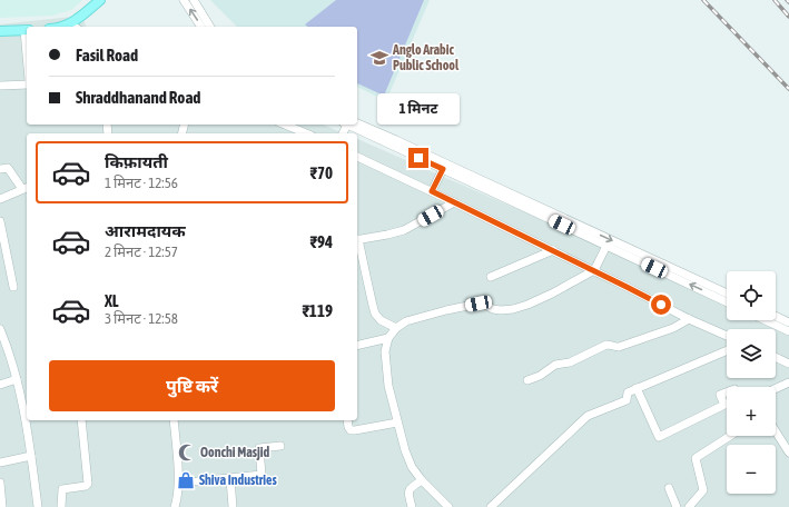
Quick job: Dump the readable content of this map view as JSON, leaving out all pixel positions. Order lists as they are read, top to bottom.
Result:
{
  "places": {
    "school or university": ["Anglo Arabic Public School"],
    "mosque": ["Oonchi Masjid"],
    "shop": ["Shiva Industries"]
  },
  "page": {
    "banner": ["Fasil Road", "Shraddhanand Road"],
    "bubble": "1 मिनट",
    "list": [
      {
        "name": "किफ़ायती",
        "note": "1 मिनट · 12:56",
        "value": "₹70"
      },
      {
        "name": "आरामदायक",
        "note": "2 मिनट · 12:57",
        "value": "₹94"
      },
      {
        "name": "XL",
        "note": "3 मिनट · 12:58",
        "value": "₹119"
      }
    ],
    "map_buttons": ["+", "−"],
    "buttons": "पुष्टि करें"
  }
}
